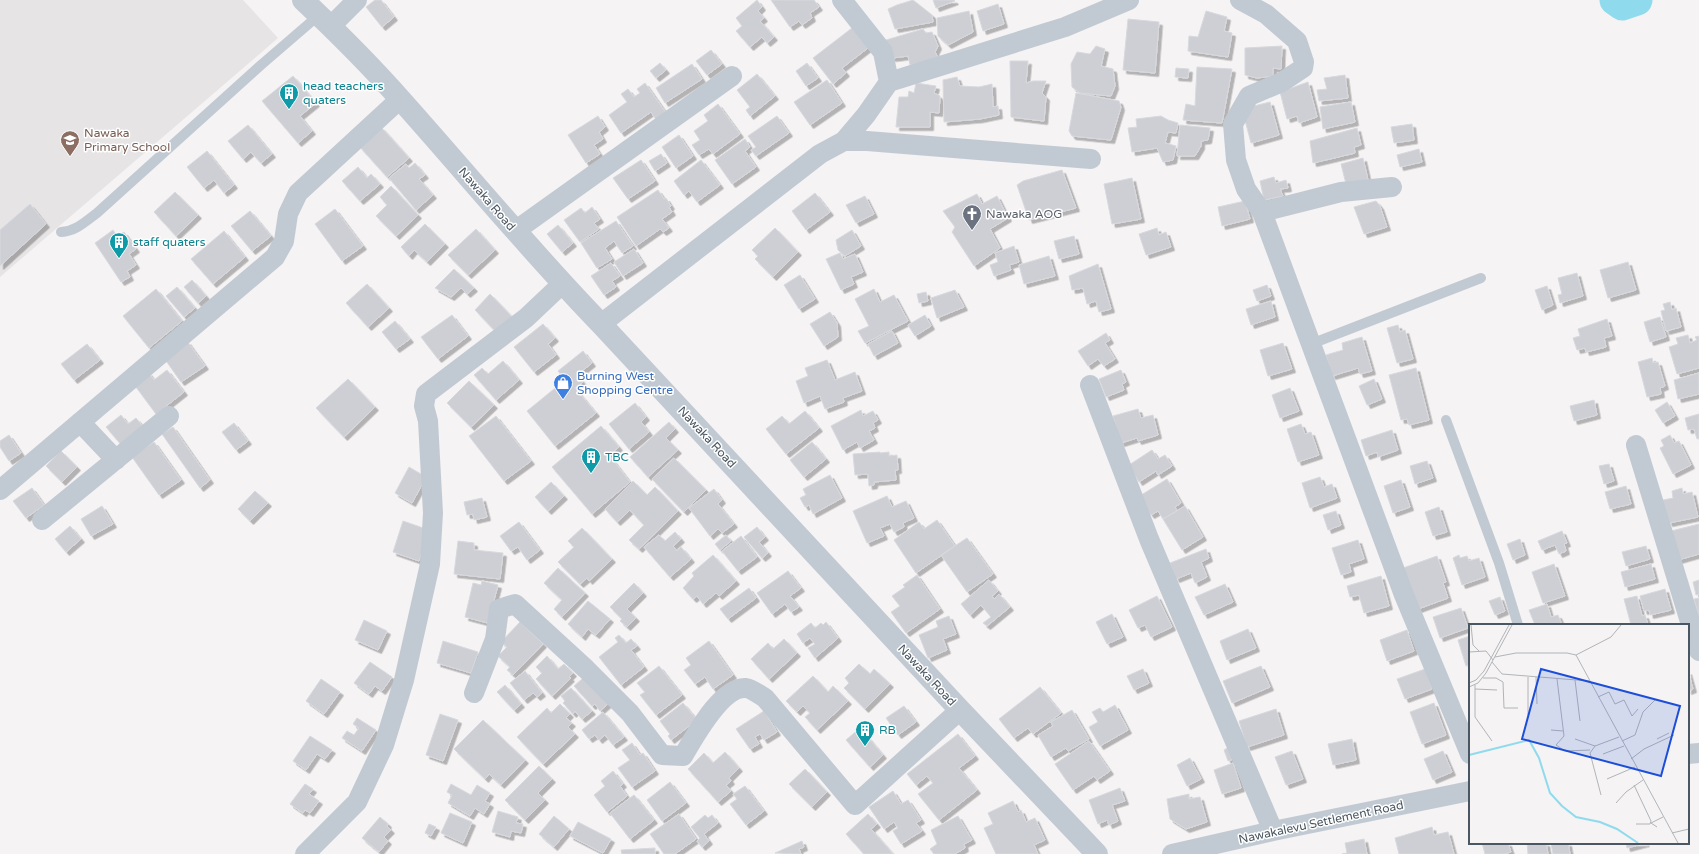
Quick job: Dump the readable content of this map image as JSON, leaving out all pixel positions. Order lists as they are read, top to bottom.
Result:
{
  "streets": {
    "street": ["Nawaka Road", "Nawakalevu Settlement Road"]
  },
  "places": {
    "building": [
      "head teachers quaters",
      "staff quaters",
      "TBC",
      "RB"
    ],
    "school or university": ["Nawaka Primary School"],
    "church": ["Nawaka AOG"],
    "shop": ["Burning West Shopping Centre"]
  }
}
